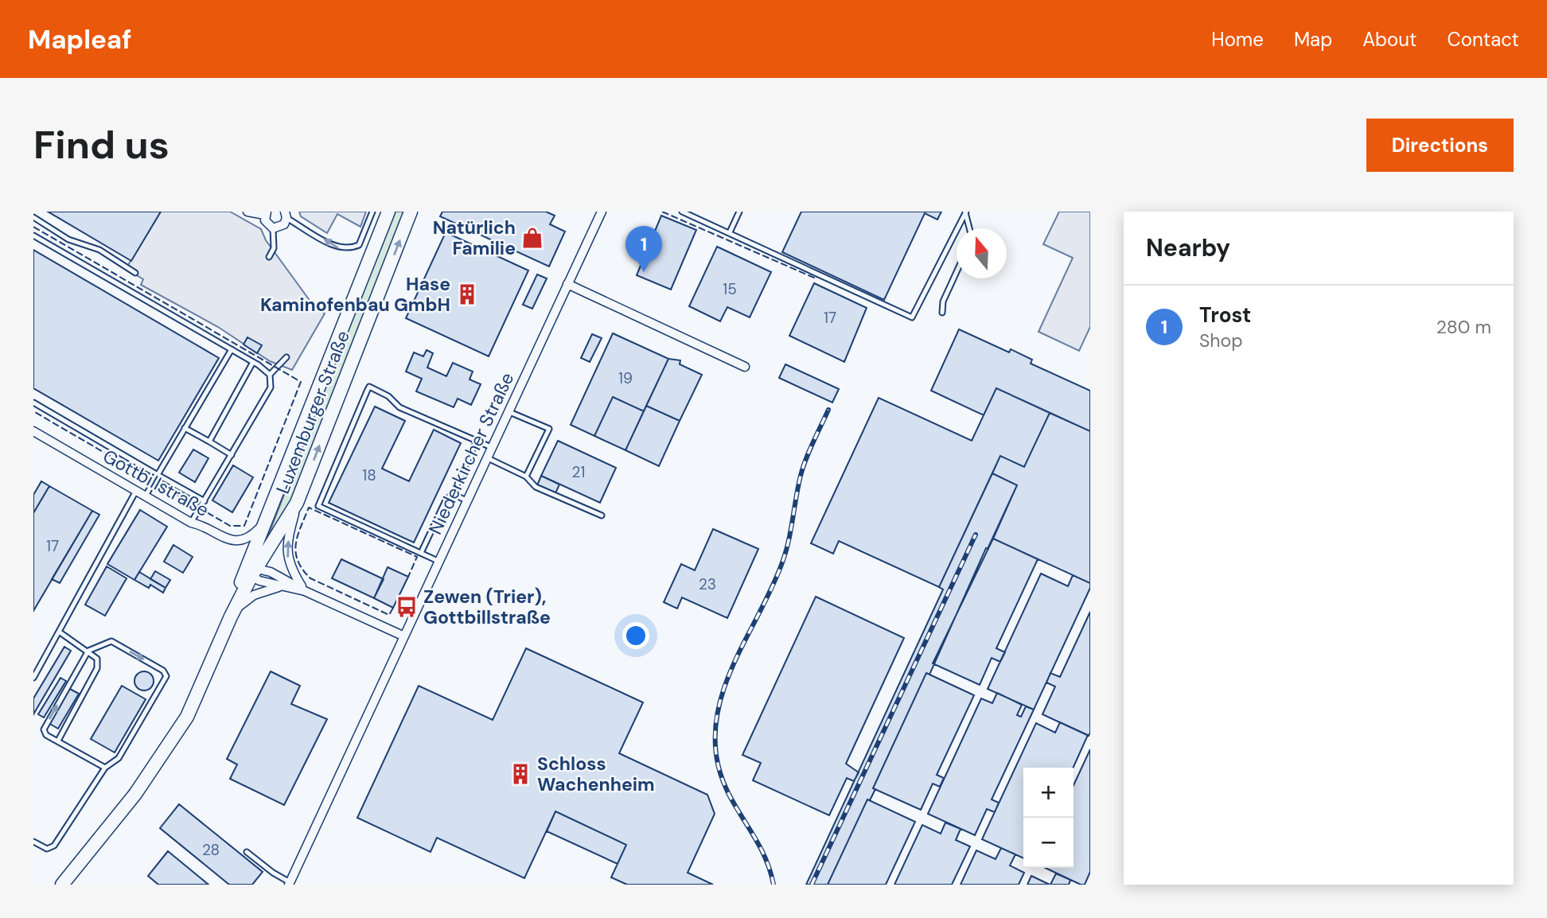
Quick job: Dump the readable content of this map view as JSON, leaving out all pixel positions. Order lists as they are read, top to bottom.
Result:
{
  "streets": {
    "main road": ["Luxemburger Straße"],
    "street": ["Niederkircher Straße", "Gottbillstraße"]
  },
  "crossings": [
    ["Luxemburger Straße", "Gottbillstraße"]
  ],
  "places": {
    "shop": ["Natürlich Familie"],
    "building": ["Hase Kaminofenbau GmbH", "Schloss Wachenheim"],
    "bus stop": ["Zewen (Trier), Gottbillstraße"]
  },
  "house_numbers": [
    "15",
    "17",
    "19",
    "21",
    "18",
    "17",
    "23",
    "28"
  ],
  "north": "top",
  "page": {
    "header": "Mapleaf",
    "nav": [
      "Home",
      "Map",
      "About",
      "Contact"
    ],
    "buttons": "Directions",
    "title": "Find us",
    "heading": "Nearby",
    "pins": "1",
    "list": [
      {
        "mark": "1",
        "name": "Trost",
        "note": "Shop",
        "value": "280 m"
      }
    ],
    "map_buttons": ["+", "−"]
  }
}
